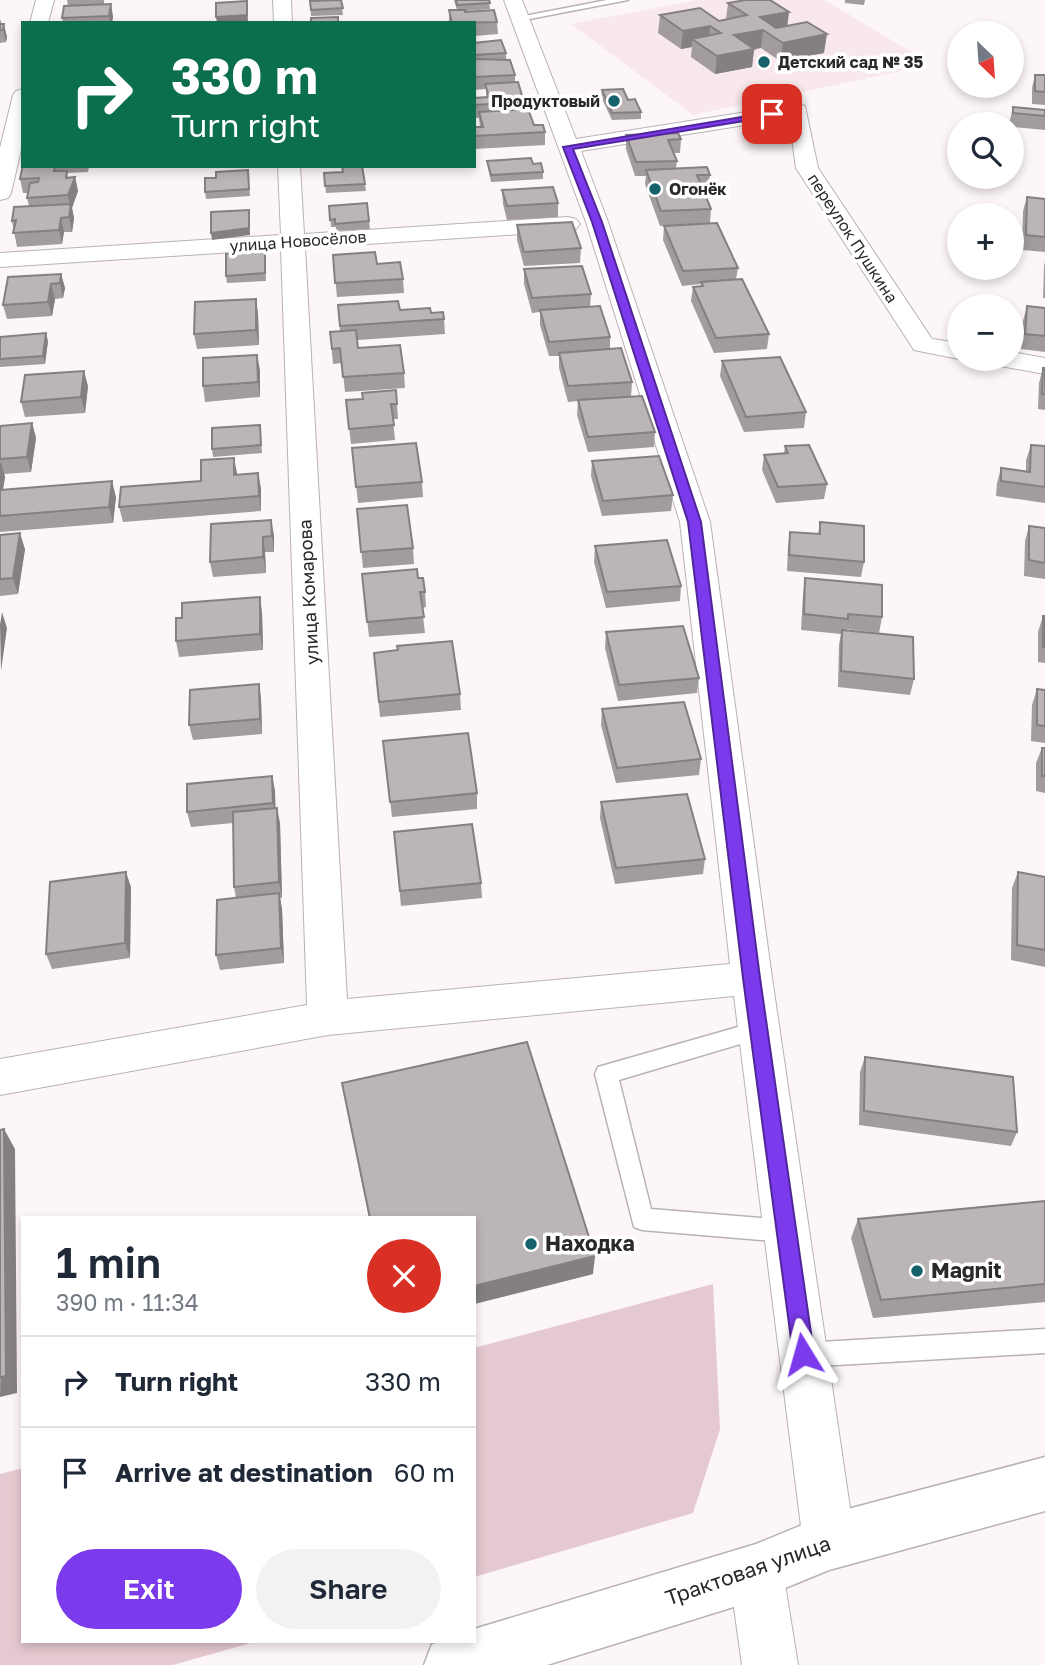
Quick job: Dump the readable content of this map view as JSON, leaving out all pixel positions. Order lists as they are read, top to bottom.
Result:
{
  "streets": {
    "main road": ["Трактовая улица"],
    "street": ["переулок Пушкина", "улица Новосёлов", "улица Комарова"]
  },
  "crossings": [
    ["улица Новосёлов", "улица Комарова"]
  ],
  "places": [
    "Детский сад № 35",
    "Продуктовый",
    "Огонёк",
    "Находка",
    "Magnit"
  ],
  "north": "bottom right",
  "page": {
    "map_buttons": ["+", "−"],
    "turn": ["330 m", "Turn right"],
    "heading": ["1 min", "390 m · 11:34"],
    "list": [
      {
        "name": "Turn right",
        "value": "330 m"
      },
      {
        "name": "Arrive at destination",
        "value": "60 m"
      }
    ],
    "buttons": ["Exit", "Share"]
  }
}
